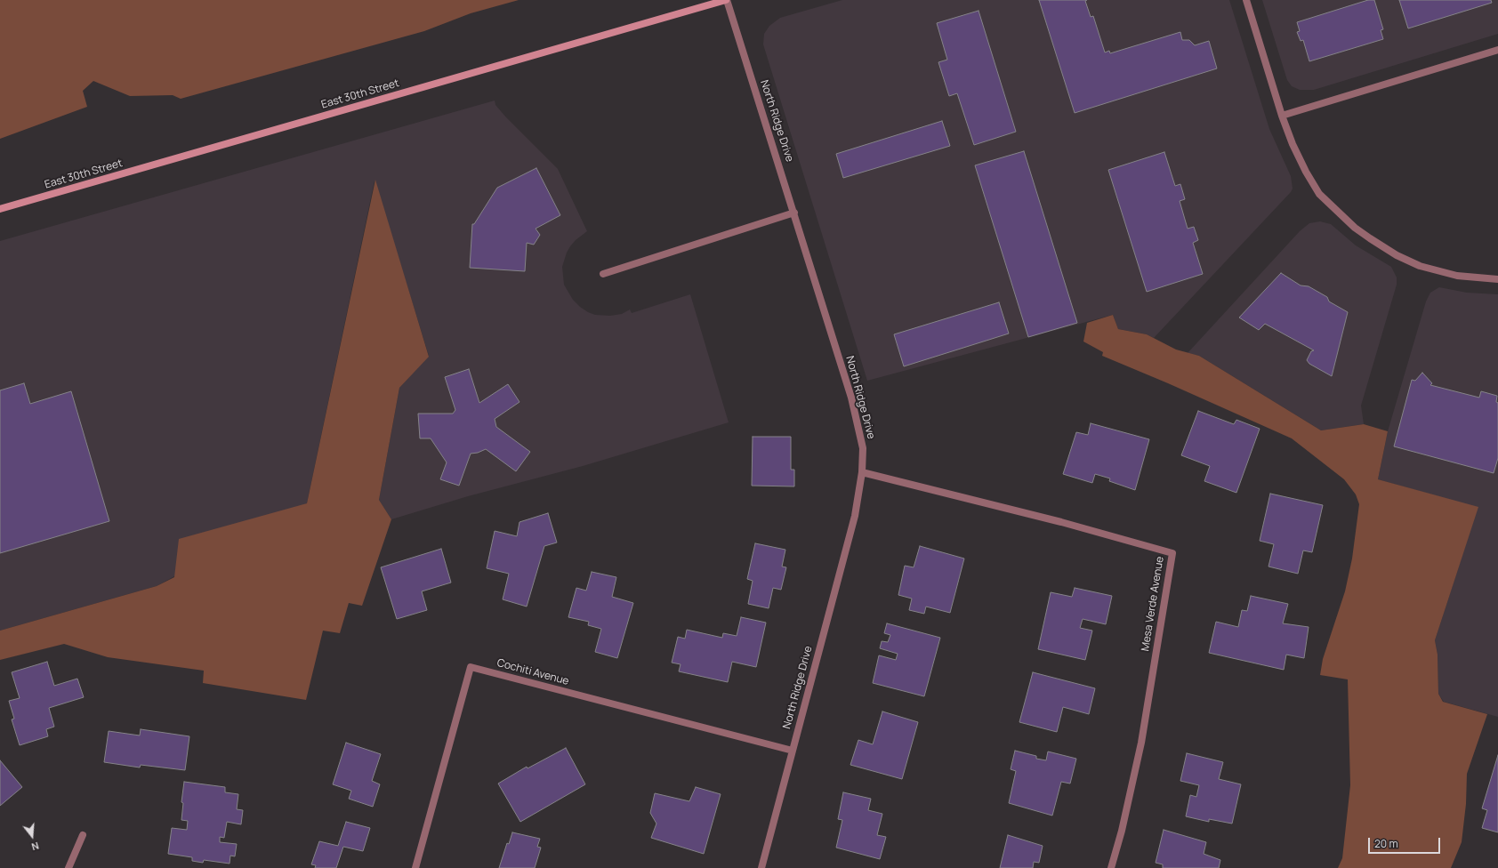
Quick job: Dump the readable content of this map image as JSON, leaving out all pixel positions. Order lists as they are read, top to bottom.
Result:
{
  "streets": {
    "main road": ["East 30th Street"],
    "street": ["North Ridge Drive", "Mesa Verde Avenue", "Cochiti Avenue"]
  },
  "crossings": [
    ["East 30th Street", "North Ridge Drive"],
    ["North Ridge Drive", "Mesa Verde Avenue"],
    ["North Ridge Drive", "Cochiti Avenue"]
  ],
  "scale_bar": "20 m",
  "north": "bottom"
}
